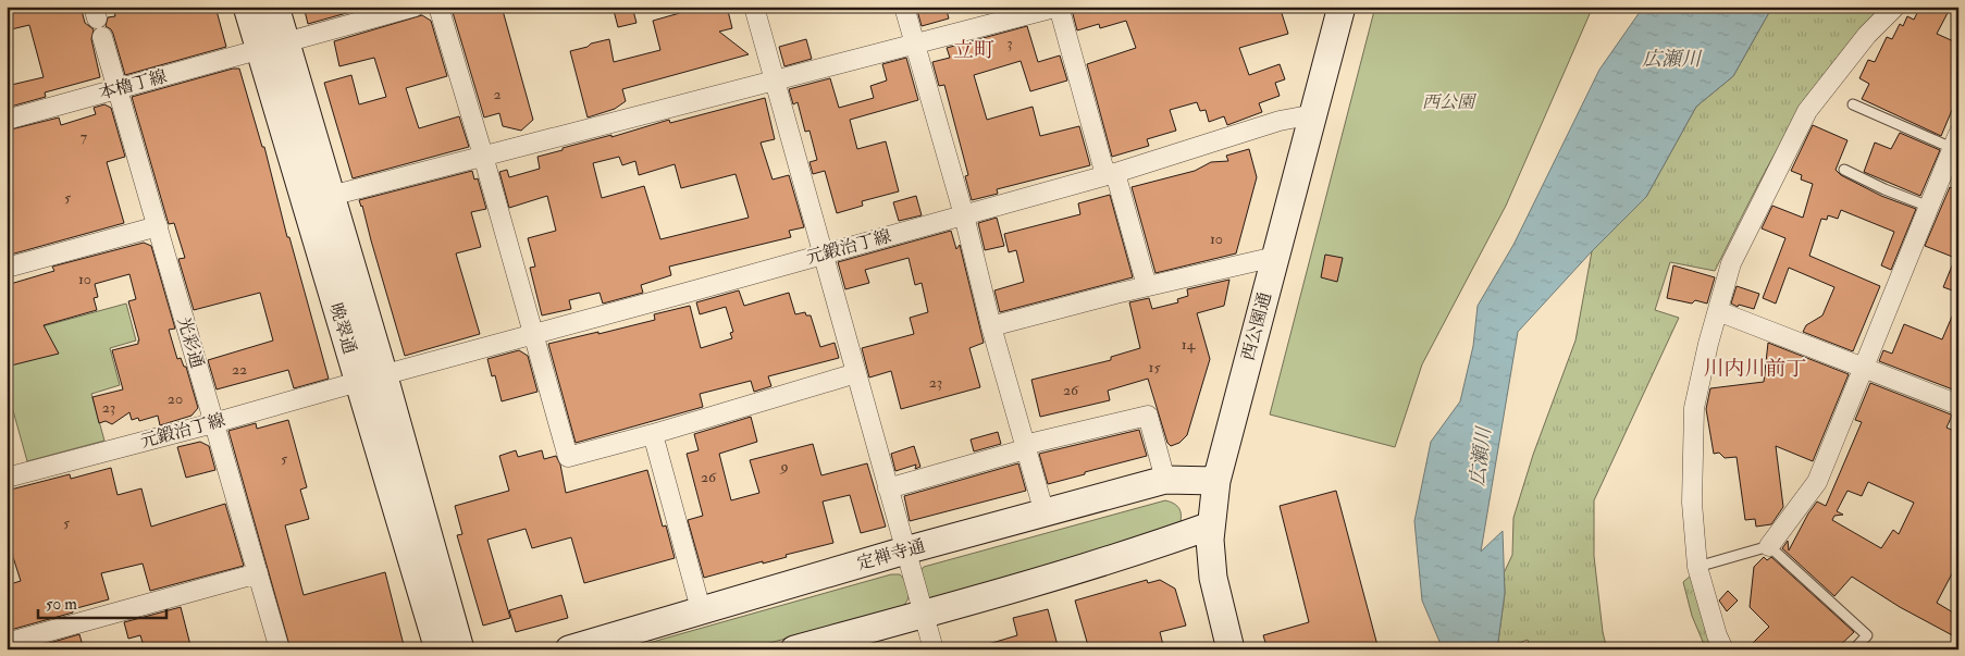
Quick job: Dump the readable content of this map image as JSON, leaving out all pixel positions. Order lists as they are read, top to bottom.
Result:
{
  "streets": {
    "street": [
      "本櫓丁線",
      "元鍛治丁線",
      "西公園通",
      "晩翠通",
      "光彩通",
      "定禅寺通"
    ]
  },
  "crossings": [
    ["本櫓丁線", "晩翠通"],
    ["本櫓丁線", "光彩通"],
    ["元鍛治丁線", "西公園通"],
    ["元鍛治丁線", "晩翠通"],
    ["元鍛治丁線", "光彩通"],
    ["西公園通", "定禅寺通"]
  ],
  "districts": ["立町", "川内川前丁"],
  "water": ["広瀬川"],
  "parks": ["西公園"],
  "house_numbers": [
    "3",
    "2",
    "7",
    "5",
    "10",
    "10",
    "14",
    "15",
    "22",
    "23",
    "26",
    "20",
    "23",
    "5",
    "9",
    "26",
    "5"
  ],
  "scale_bar": "50 m"
}
